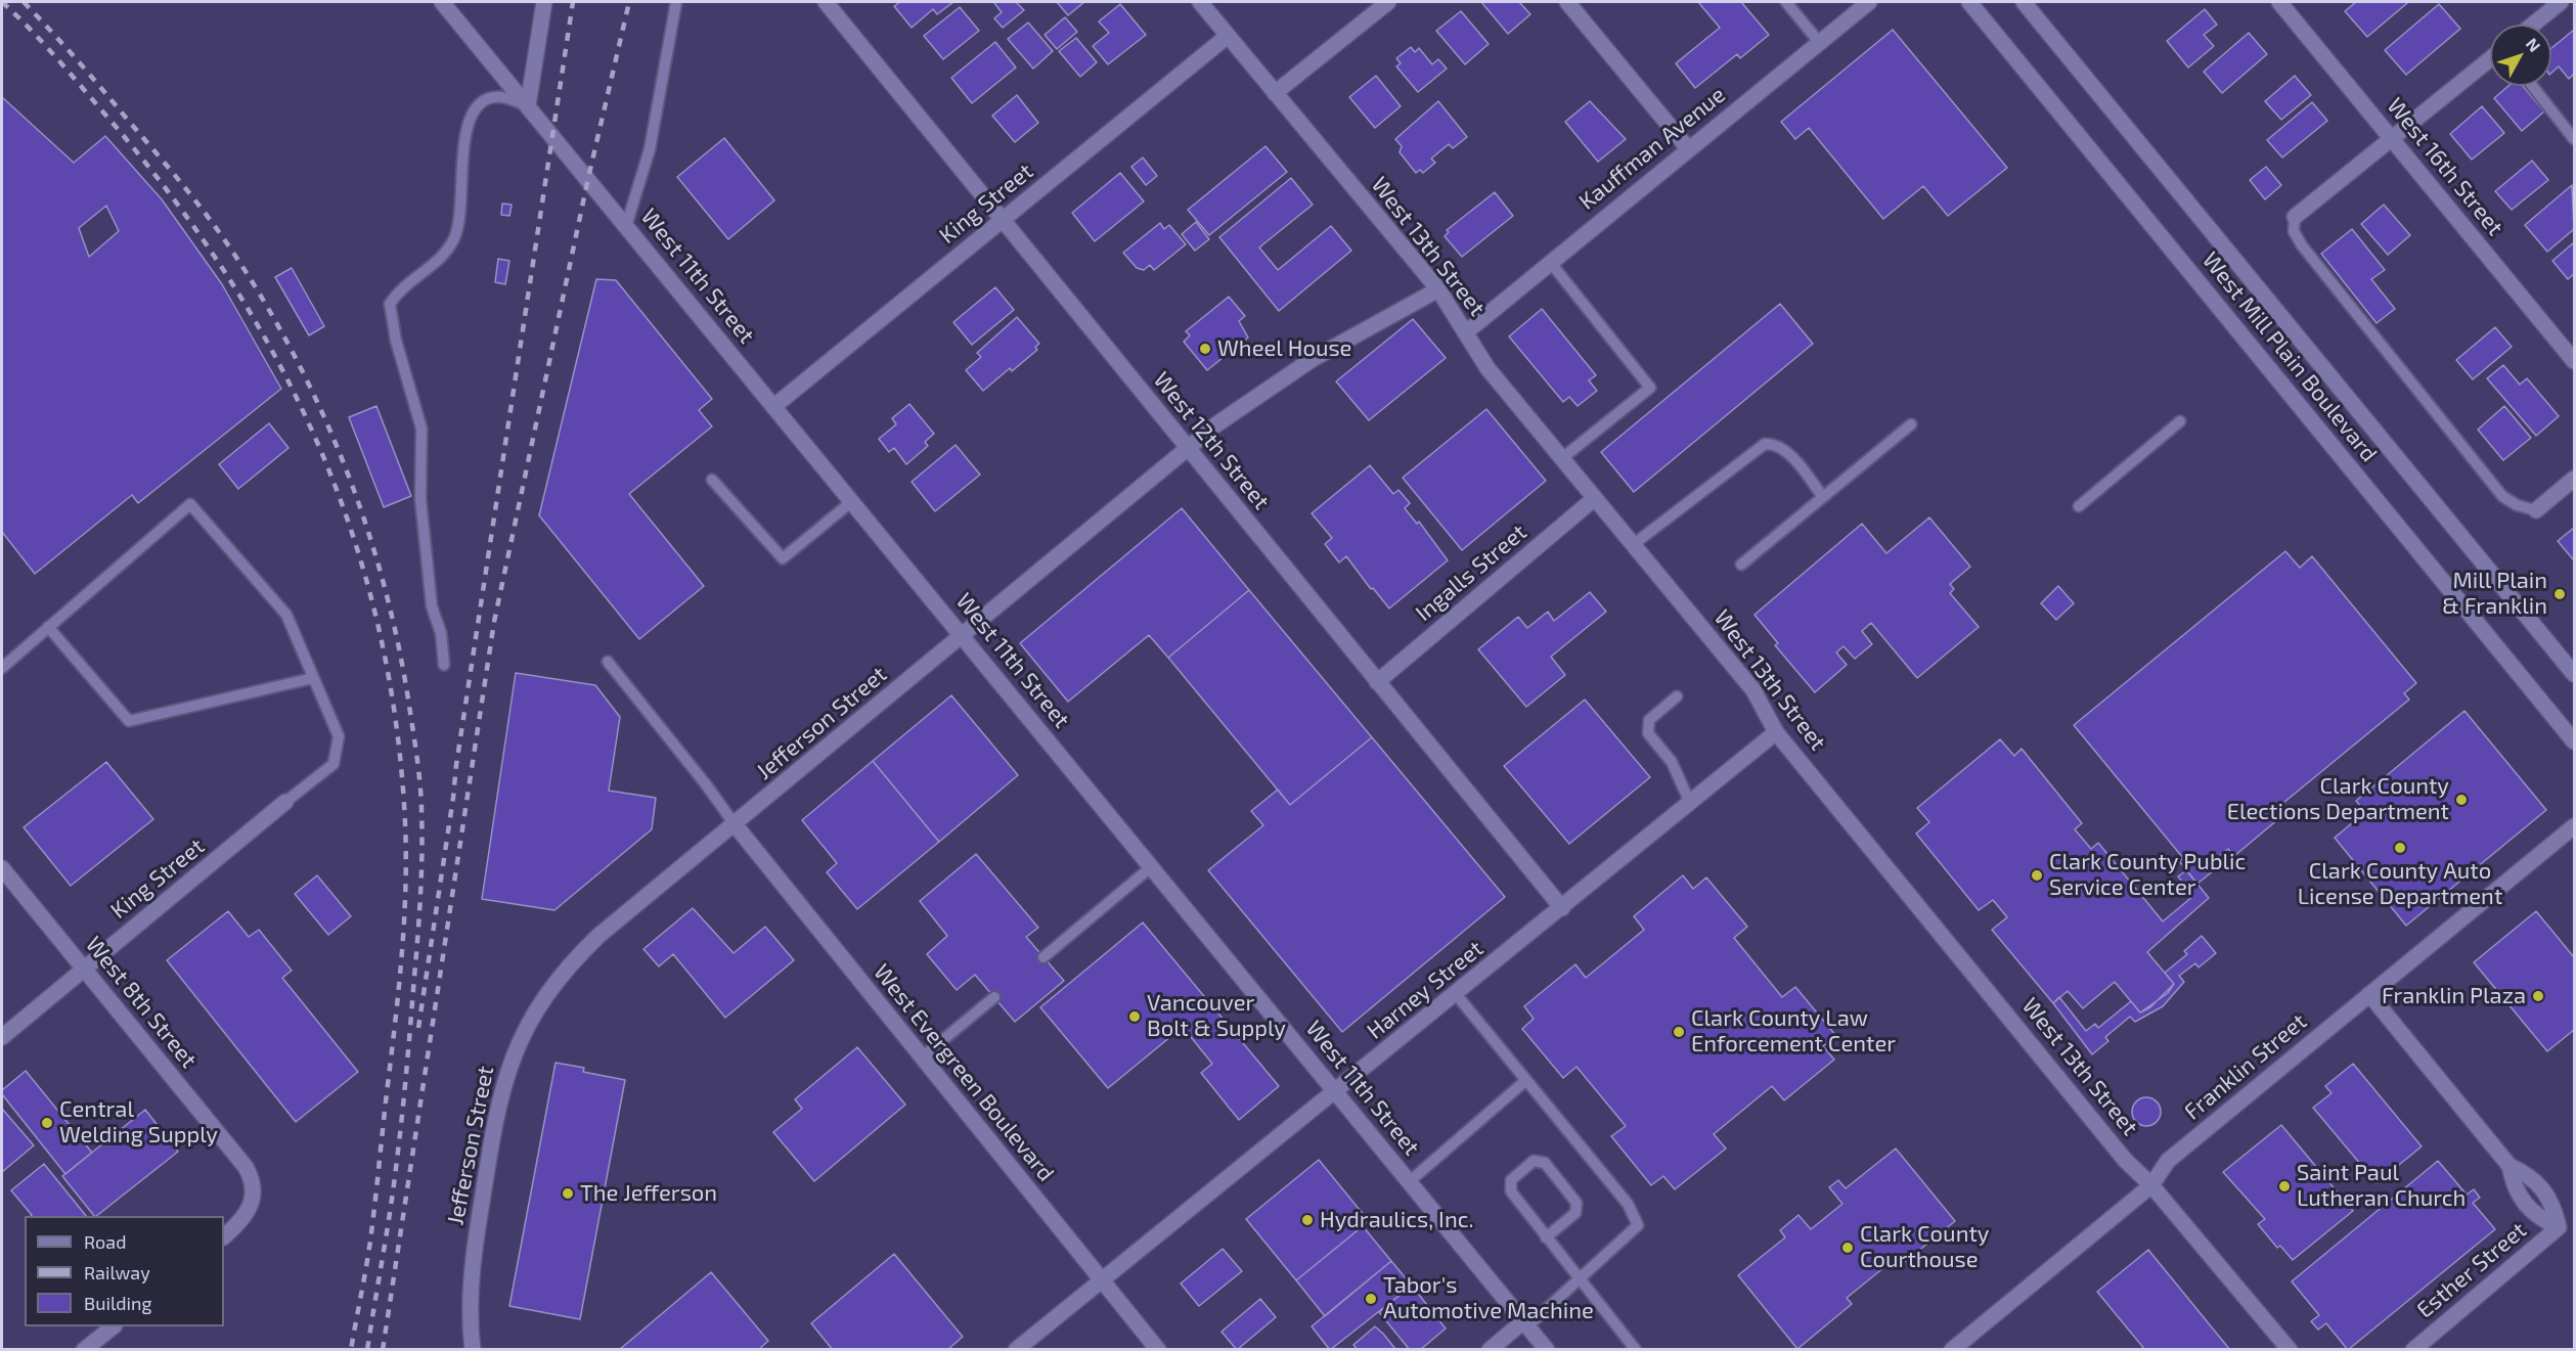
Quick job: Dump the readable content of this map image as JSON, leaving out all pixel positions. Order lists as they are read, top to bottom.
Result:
{
  "streets": {
    "street": [
      "Kauffman Avenue",
      "West 16th Street",
      "King Street",
      "West 13th Street",
      "West 11th Street",
      "West Mill Plain Boulevard",
      "West 12th Street",
      "Ingalls Street",
      "Jefferson Street",
      "Harney Street",
      "West 8th Street",
      "Franklin Street",
      "West Evergreen Boulevard",
      "Esther Street"
    ]
  },
  "crossings": [
    ["Kauffman Avenue", "West 13th Street"],
    ["King Street", "West 13th Street"],
    ["King Street", "West 11th Street"],
    ["King Street", "West 12th Street"],
    ["King Street", "West 8th Street"],
    ["West 13th Street", "Ingalls Street"],
    ["West 13th Street", "Jefferson Street"],
    ["West 13th Street", "Harney Street"],
    ["West 13th Street", "Franklin Street"],
    ["West 11th Street", "Jefferson Street"],
    ["West 11th Street", "Harney Street"],
    ["West 12th Street", "Ingalls Street"],
    ["West 12th Street", "Jefferson Street"],
    ["West 12th Street", "Harney Street"],
    ["Jefferson Street", "West Evergreen Boulevard"],
    ["Harney Street", "West Evergreen Boulevard"],
    ["Franklin Street", "Esther Street"]
  ],
  "places": [
    "Wheel House",
    "Mill Plain & Franklin",
    "Clark County Elections Department",
    "Clark County Auto License Department",
    "Clark County Public Service Center",
    "Franklin Plaza",
    "Vancouver Bolt & Supply",
    "Clark County Law Enforcement Center",
    "Central Welding Supply",
    "Saint Paul Lutheran Church",
    "The Jefferson",
    "Hydraulics, Inc.",
    "Clark County Courthouse",
    "Tabor's Automotive Machine"
  ],
  "legend": ["Road", "Railway", "Building"],
  "north": "top right"
}
